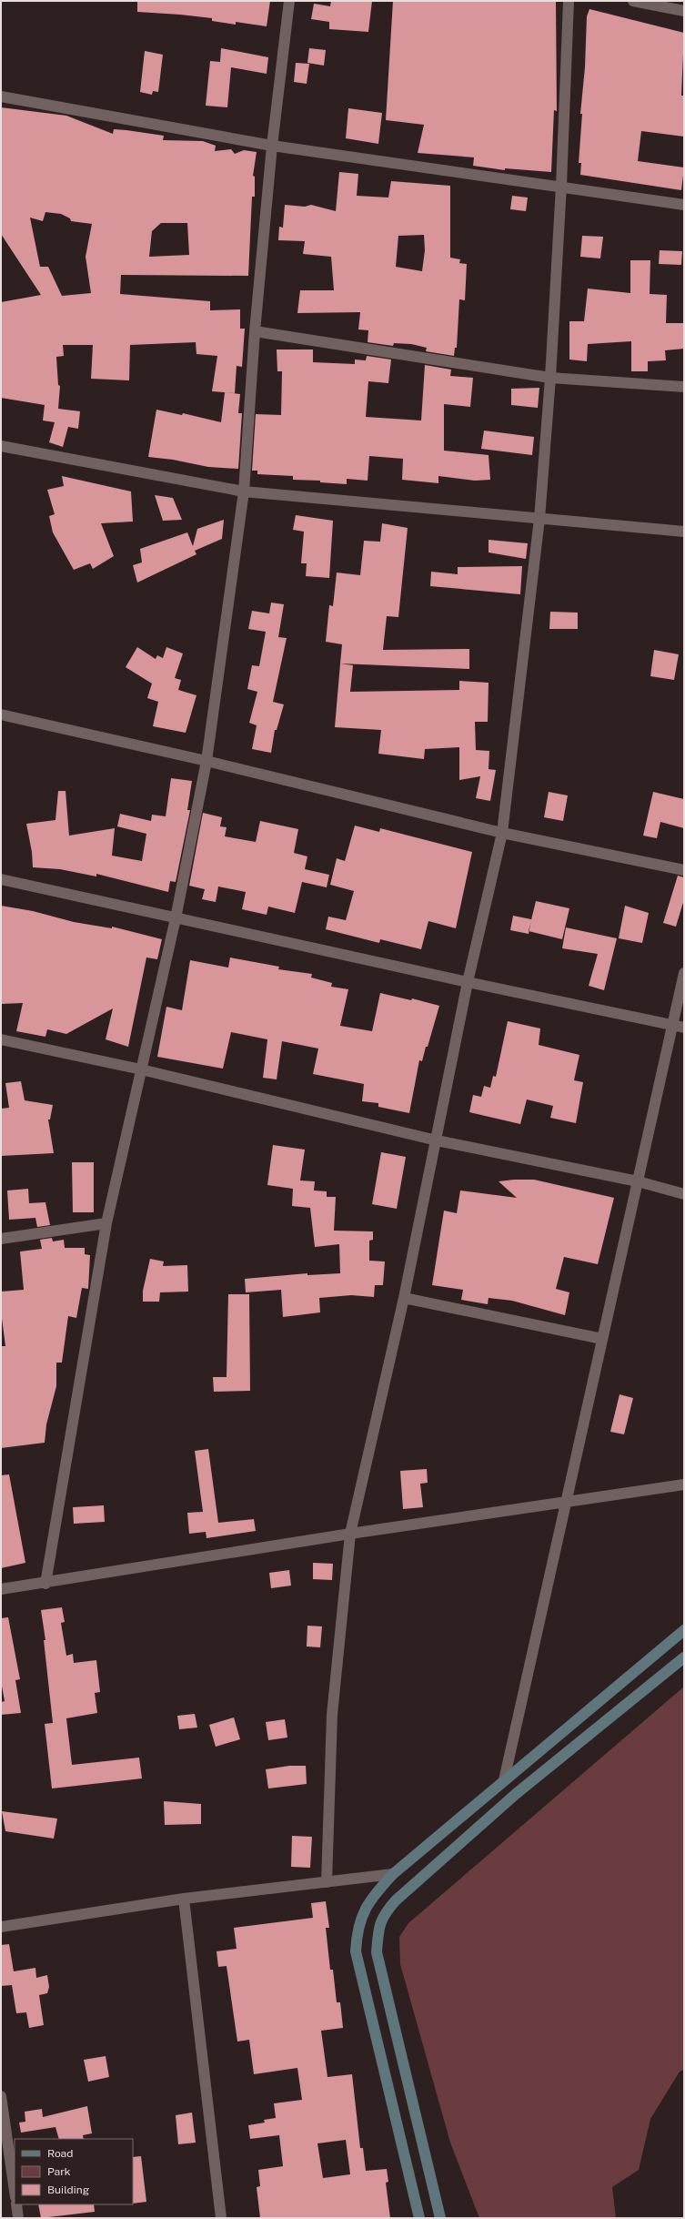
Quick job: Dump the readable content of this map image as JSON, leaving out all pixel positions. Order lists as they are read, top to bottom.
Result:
{
  "legend": ["Road", "Park", "Building"]
}
